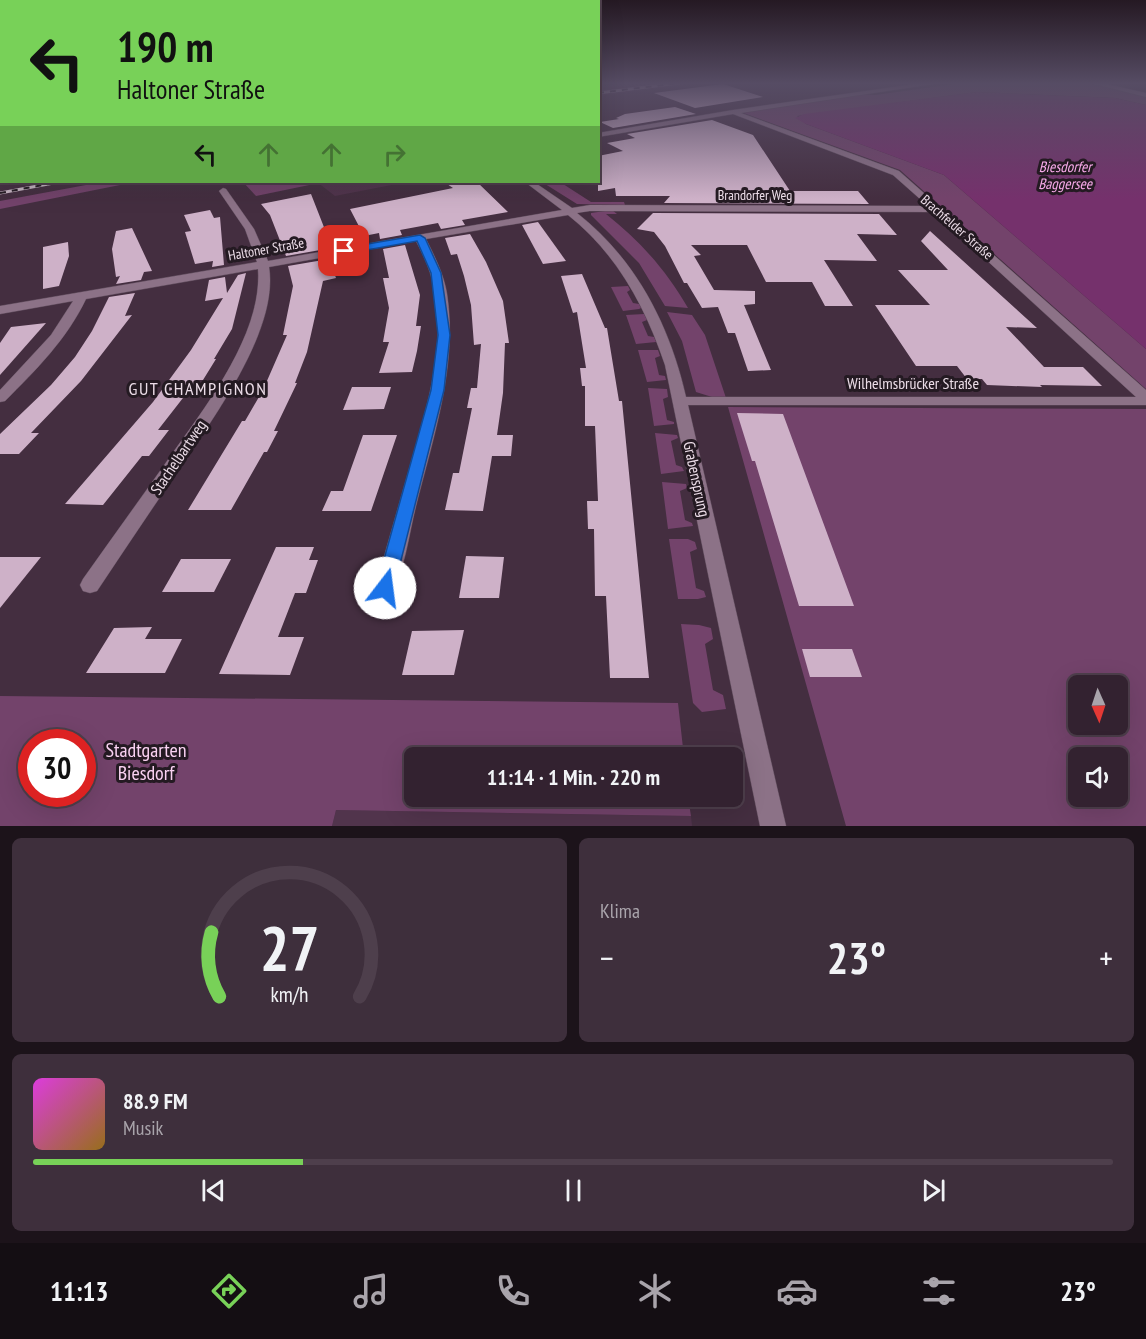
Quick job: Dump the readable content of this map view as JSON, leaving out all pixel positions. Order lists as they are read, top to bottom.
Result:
{
  "streets": {
    "street": [
      "Brandorfer Weg",
      "Brachfelder Straße",
      "Haltoner Straße",
      "Wilhelmsbrücker Straße",
      "Stachelbartweg",
      "Grabensprung"
    ]
  },
  "crossings": [
    ["Brandorfer Weg", "Brachfelder Straße"],
    ["Brandorfer Weg", "Haltoner Straße"],
    ["Brandorfer Weg", "Grabensprung"],
    ["Brachfelder Straße", "Wilhelmsbrücker Straße"],
    ["Haltoner Straße", "Stachelbartweg"],
    ["Haltoner Straße", "Grabensprung"],
    ["Wilhelmsbrücker Straße", "Grabensprung"]
  ],
  "districts": ["GUT CHAMPIGNON"],
  "water": ["Biesdorfer Baggersee"],
  "parks": ["Stadtgarten Biesdorf"],
  "north": "bottom",
  "page": {
    "turn": ["190 m", "Haltoner Straße"],
    "limit": "30",
    "trip": "11:14 · 1 Min. · 220 m",
    "tile": "Klima",
    "heat": ["−", "23°", "+"],
    "song": ["88.9 FM", "Musik"],
    "tabs": ["11:13", "23°"],
    "gauge": ["27", "km/h"]
  }
}
